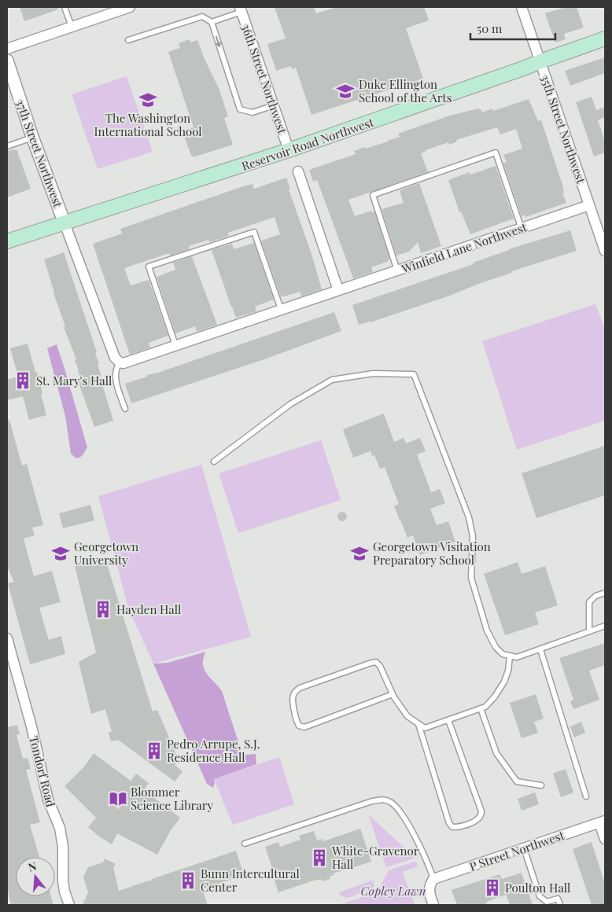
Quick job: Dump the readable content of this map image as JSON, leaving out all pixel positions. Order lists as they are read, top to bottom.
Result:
{
  "streets": {
    "main road": ["Reservoir Road Northwest"],
    "street": [
      "36th Street Northwest",
      "35th Street Northwest",
      "37th Street Northwest",
      "Winfield Lane Northwest",
      "Tondorf Road",
      "P Street Northwest"
    ]
  },
  "crossings": [
    ["36th Street Northwest", "Reservoir Road Northwest"],
    ["35th Street Northwest", "Reservoir Road Northwest"],
    ["35th Street Northwest", "Winfield Lane Northwest"],
    ["Reservoir Road Northwest", "37th Street Northwest"]
  ],
  "parks": ["Copley Lawn"],
  "places": {
    "school or university": [
      "Duke Ellington School of the Arts",
      "The Washington International School",
      "Georgetown University",
      "Georgetown Visitation Preparatory School"
    ],
    "building": [
      "St. Mary's Hall",
      "Hayden Hall",
      "Pedro Arrupe, S.J. Residence Hall",
      "White-Gravenor Hall",
      "Bunn Intercultural Center",
      "Poulton Hall"
    ],
    "library": ["Blommer Science Library"]
  },
  "scale_bar": "50 m",
  "north": "top"
}
